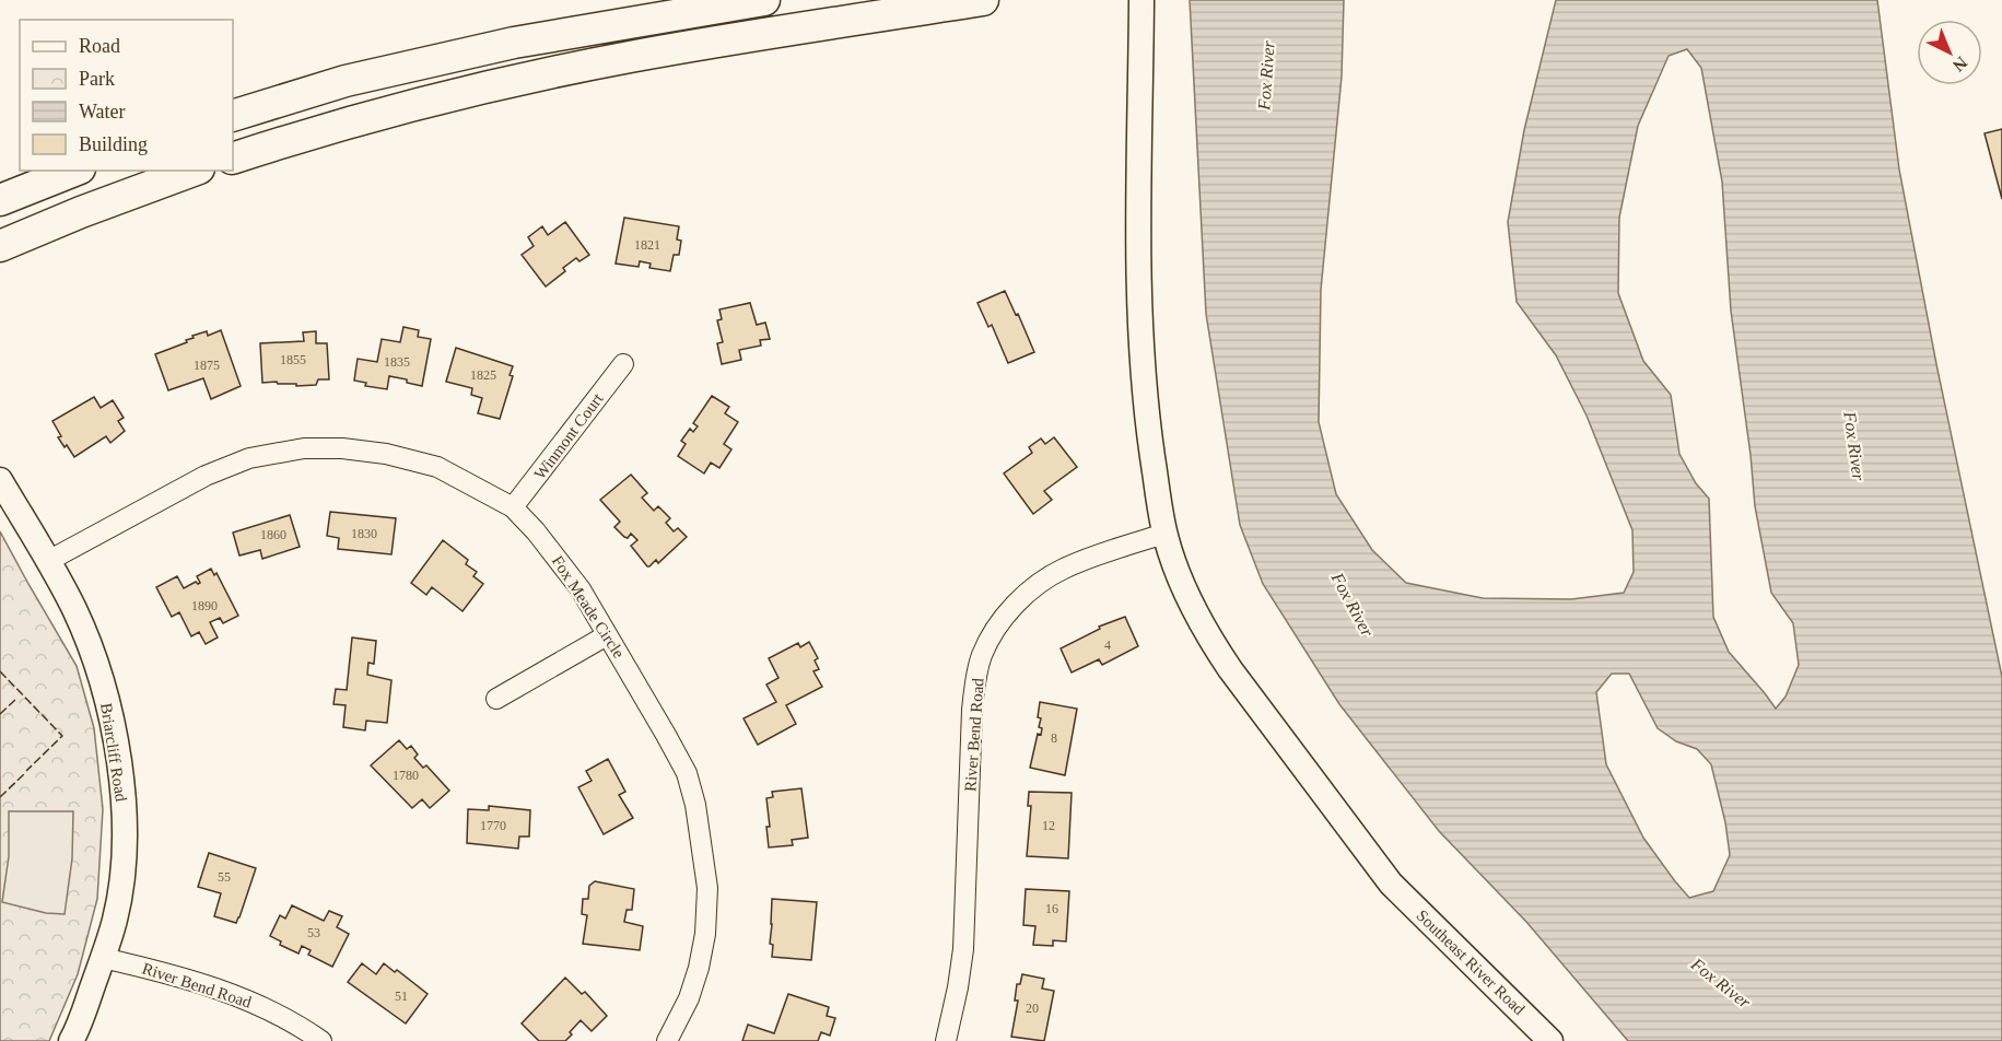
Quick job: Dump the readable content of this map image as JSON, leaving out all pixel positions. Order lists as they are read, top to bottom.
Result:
{
  "streets": {
    "street": [
      "Winmont Court",
      "Fox Meade Circle",
      "River Bend Road",
      "Briarcliff Road",
      "Southeast River Road"
    ]
  },
  "crossings": [
    ["Winmont Court", "Fox Meade Circle"],
    ["Fox Meade Circle", "Briarcliff Road"],
    ["River Bend Road", "Briarcliff Road"],
    ["River Bend Road", "Southeast River Road"]
  ],
  "water": ["Fox River"],
  "house_numbers": [
    "1821",
    "1855",
    "1835",
    "1875",
    "1825",
    "1830",
    "1860",
    "1890",
    "4",
    "8",
    "1780",
    "1770",
    "12",
    "55",
    "16",
    "53",
    "51",
    "20"
  ],
  "legend": [
    "Road",
    "Park",
    "Water",
    "Building"
  ],
  "north": "bottom right"
}
